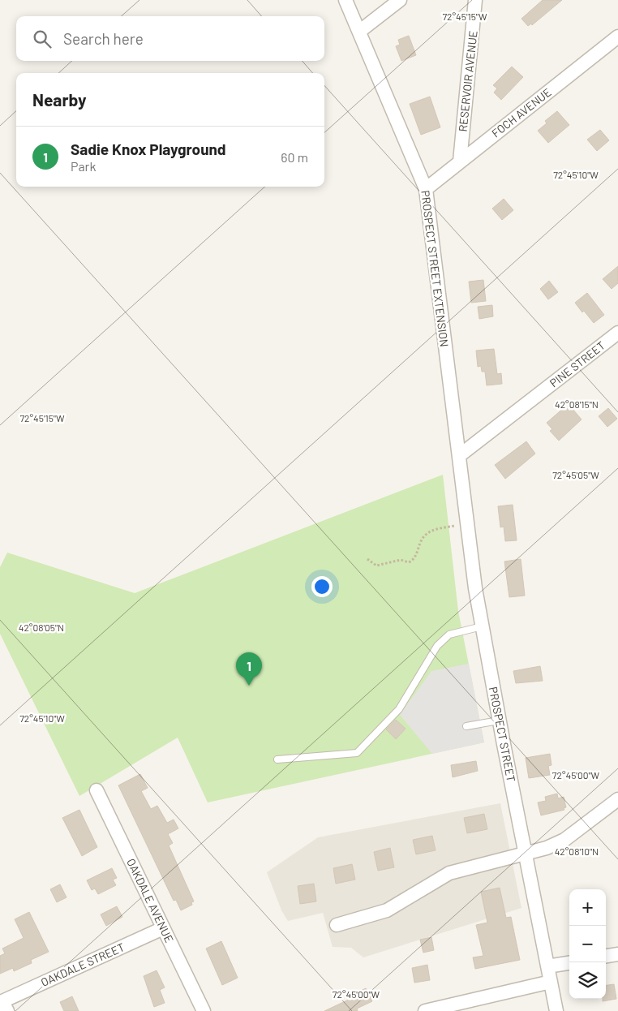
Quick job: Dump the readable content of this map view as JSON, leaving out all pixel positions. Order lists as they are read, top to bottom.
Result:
{
  "streets": {
    "street": [
      "RESERVOIR AVENUE",
      "FOCH AVENUE",
      "PROSPECT STREET EXTENSION",
      "PINE STREET",
      "PROSPECT STREET",
      "OAKDALE AVENUE",
      "OAKDALE STREET"
    ]
  },
  "crossings": [
    ["RESERVOIR AVENUE", "FOCH AVENUE"],
    ["FOCH AVENUE", "PROSPECT STREET EXTENSION"],
    ["PROSPECT STREET EXTENSION", "PINE STREET"],
    ["PROSPECT STREET EXTENSION", "PROSPECT STREET"],
    ["PINE STREET", "PROSPECT STREET"],
    ["OAKDALE AVENUE", "OAKDALE STREET"]
  ],
  "page": {
    "search": "Search here",
    "heading": "Nearby",
    "list": [
      {
        "mark": "1",
        "name": "Sadie Knox Playground",
        "note": "Park",
        "value": "60 m"
      }
    ],
    "pins": "1",
    "map_buttons": ["+", "−"]
  },
  "coordinates": [
    "72°45'15\"W",
    "72°45'10\"W",
    "42°08'15\"N",
    "72°45'05\"W",
    "42°08'05\"N",
    "72°45'00\"W",
    "42°08'10\"N"
  ]
}
